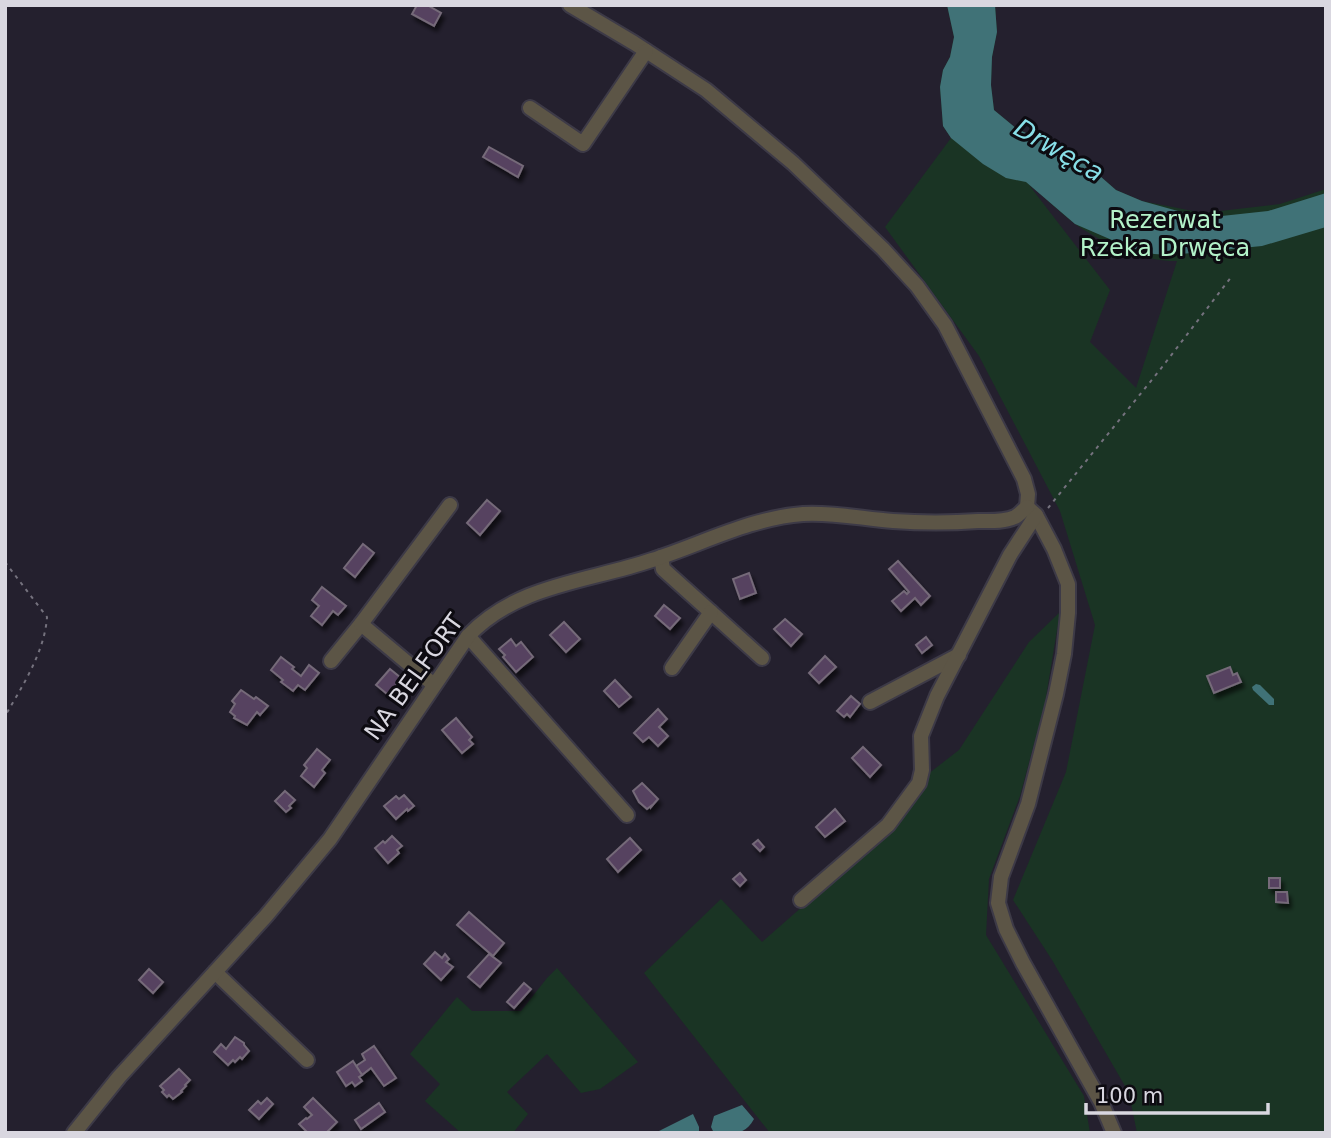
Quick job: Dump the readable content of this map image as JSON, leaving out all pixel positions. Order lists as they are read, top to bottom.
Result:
{
  "streets": {
    "street": ["NA BELFORT"]
  },
  "water": ["Drwęca"],
  "parks": ["Rezerwat Rzeka Drwęca"],
  "scale_bar": "100 m"
}
